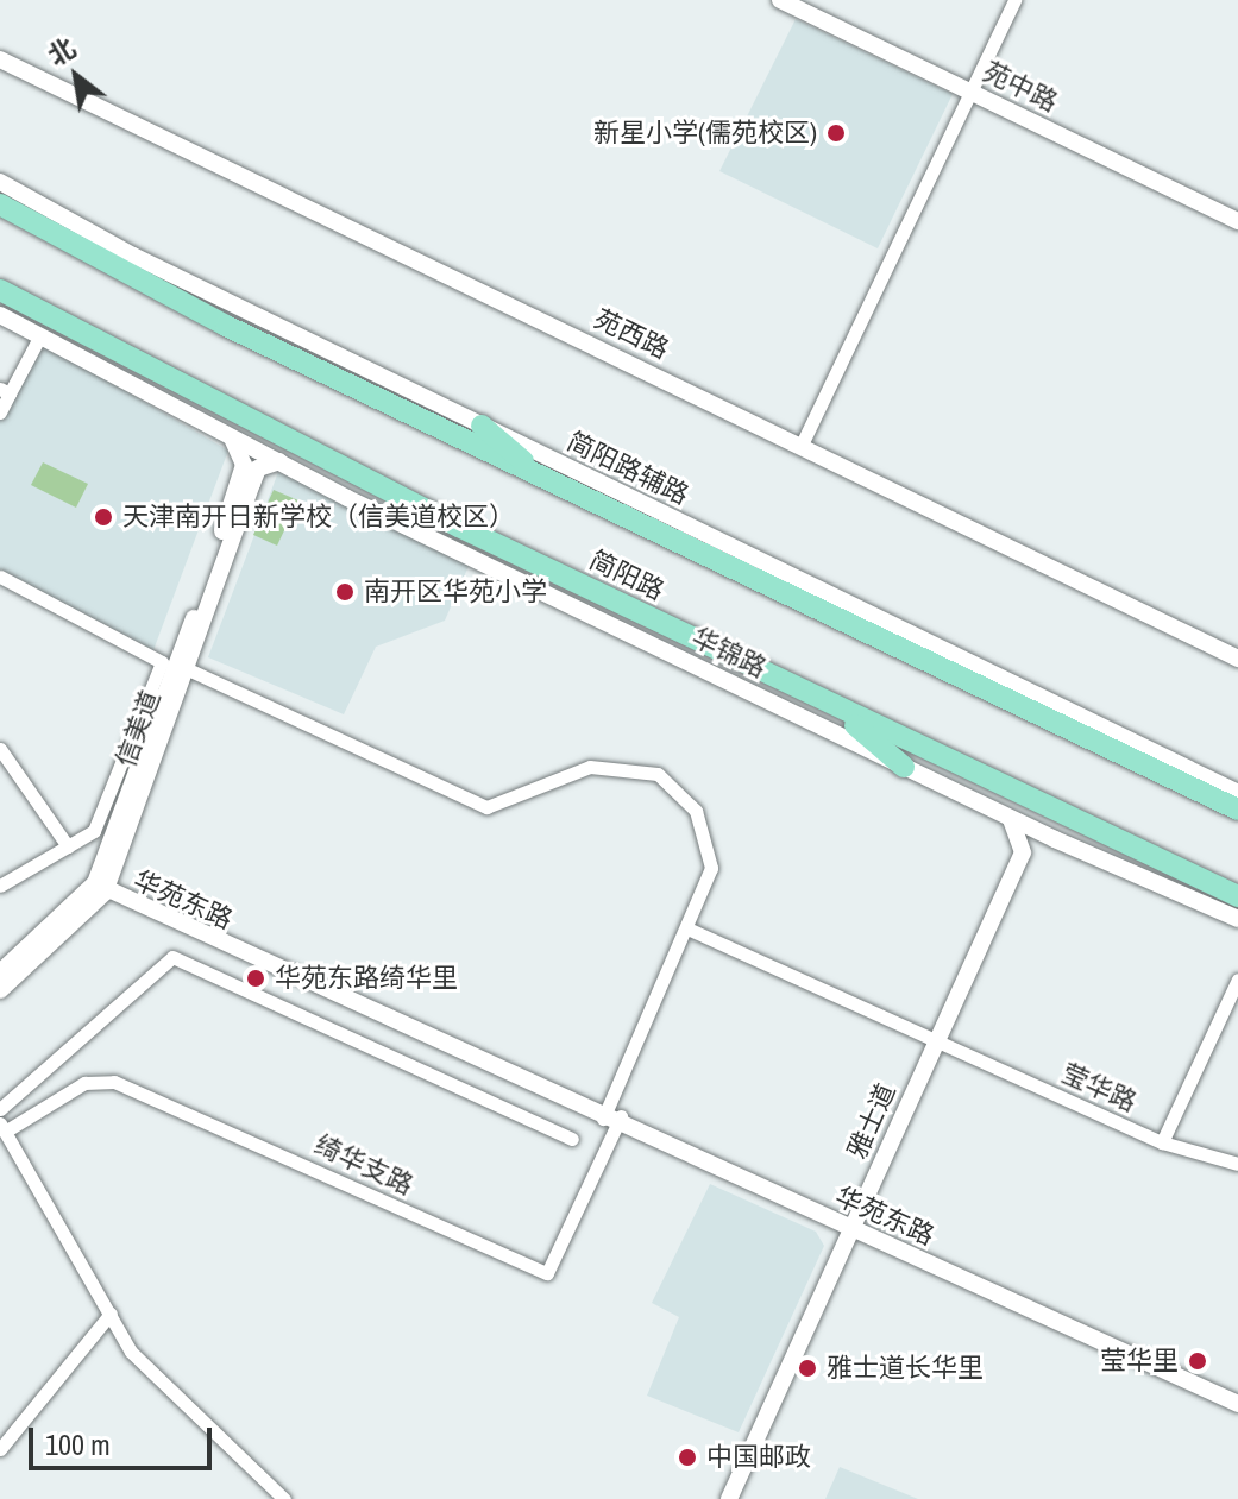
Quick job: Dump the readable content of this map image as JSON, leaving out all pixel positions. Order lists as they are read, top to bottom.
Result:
{
  "streets": {
    "highway": ["简阳路"],
    "street": [
      "苑中路",
      "苑西路",
      "简阳路辅路",
      "华锦路",
      "信美道",
      "华苑东路",
      "莹华路",
      "雅士道",
      "绮华支路"
    ]
  },
  "crossings": [
    ["华锦路", "信美道"],
    ["华锦路", "雅士道"],
    ["信美道", "华苑东路"],
    ["华苑东路", "雅士道"],
    ["华苑东路", "绮华支路"],
    ["莹华路", "雅士道"]
  ],
  "places": [
    "新星小学(儒苑校区)",
    "天津南开日新学校（信美道校区）",
    "南开区华苑小学",
    "华苑东路绮华里",
    "莹华里",
    "雅士道长华里",
    "中国邮政"
  ],
  "scale_bar": "100 m",
  "north": "top left"
}
